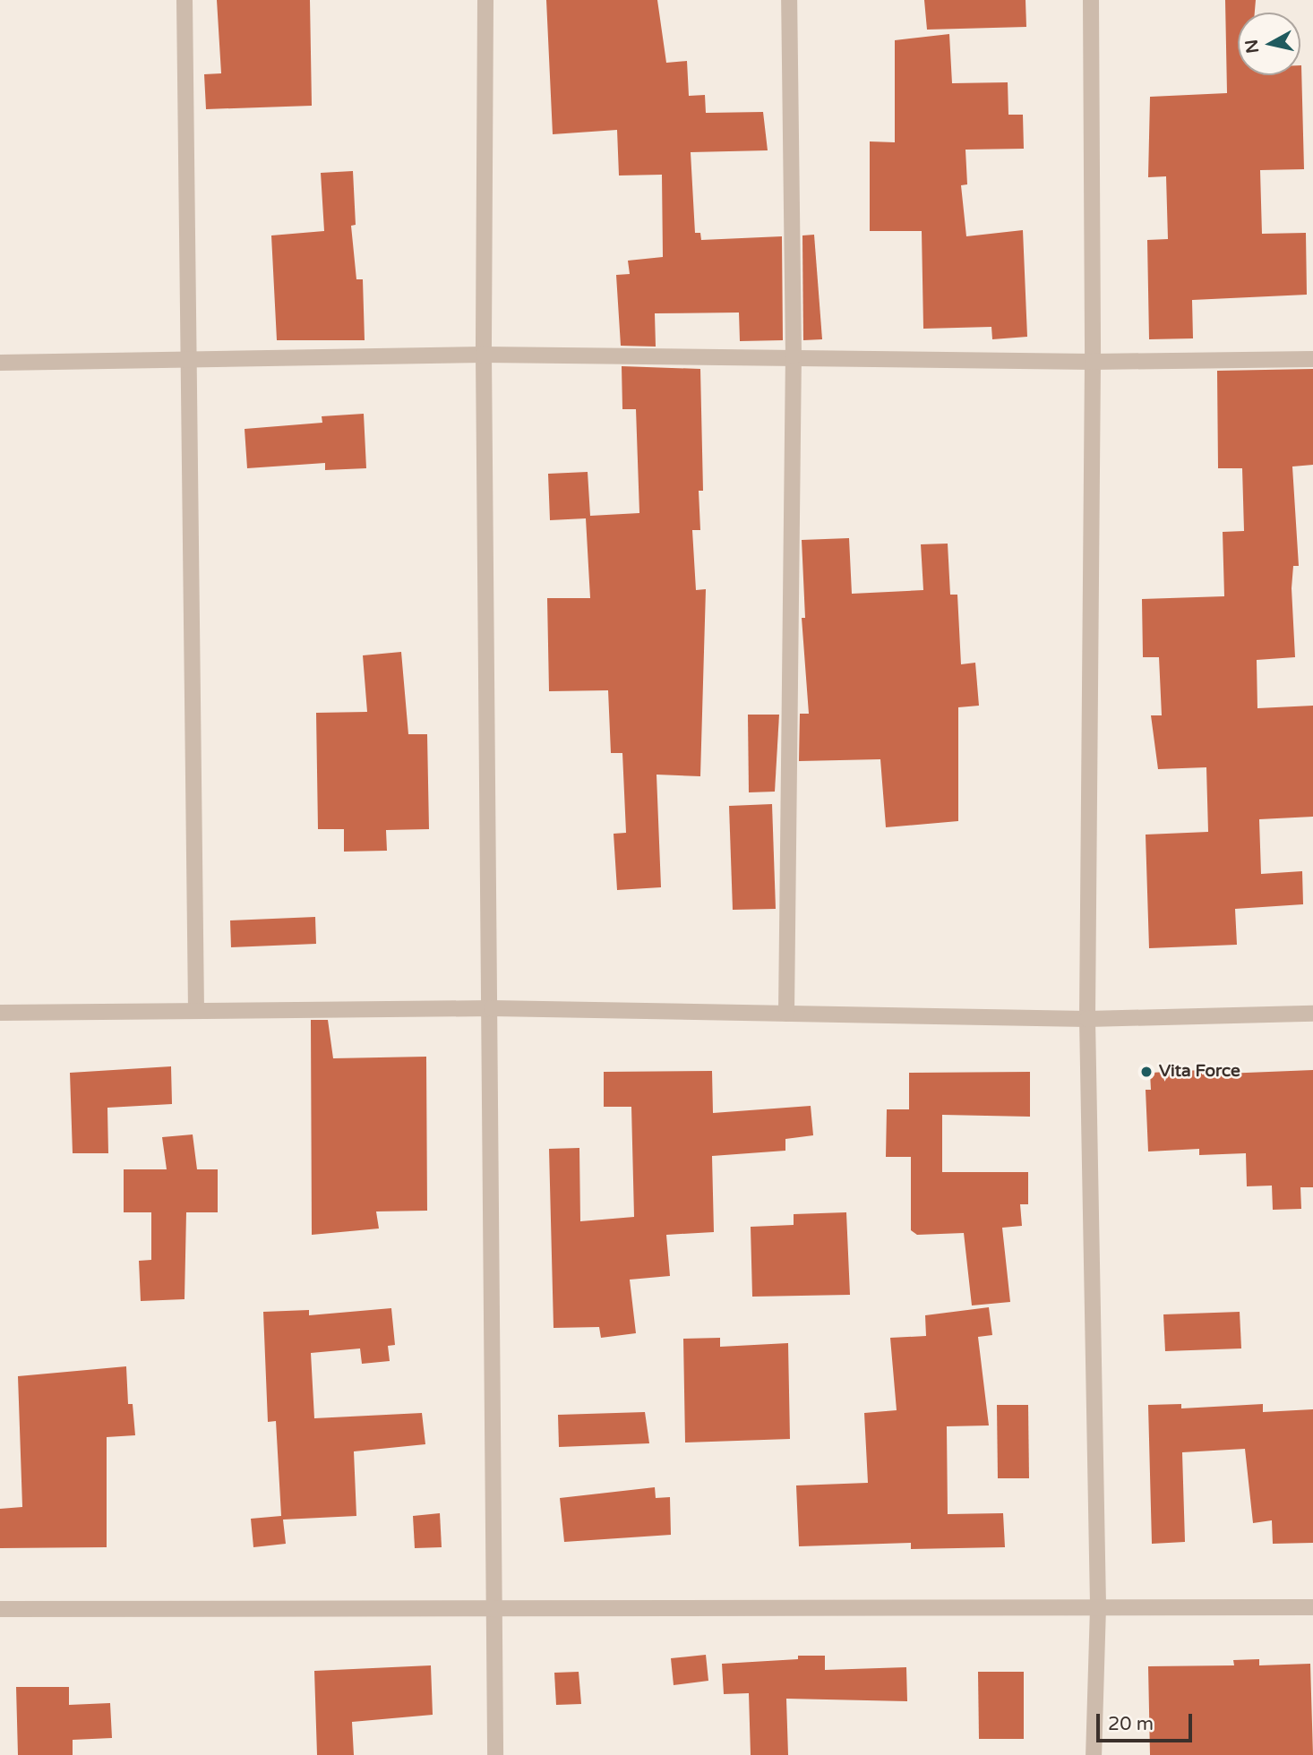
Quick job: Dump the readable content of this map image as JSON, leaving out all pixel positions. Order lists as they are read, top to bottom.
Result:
{
  "places": ["Vita Force"],
  "scale_bar": "20 m",
  "north": "left"
}
